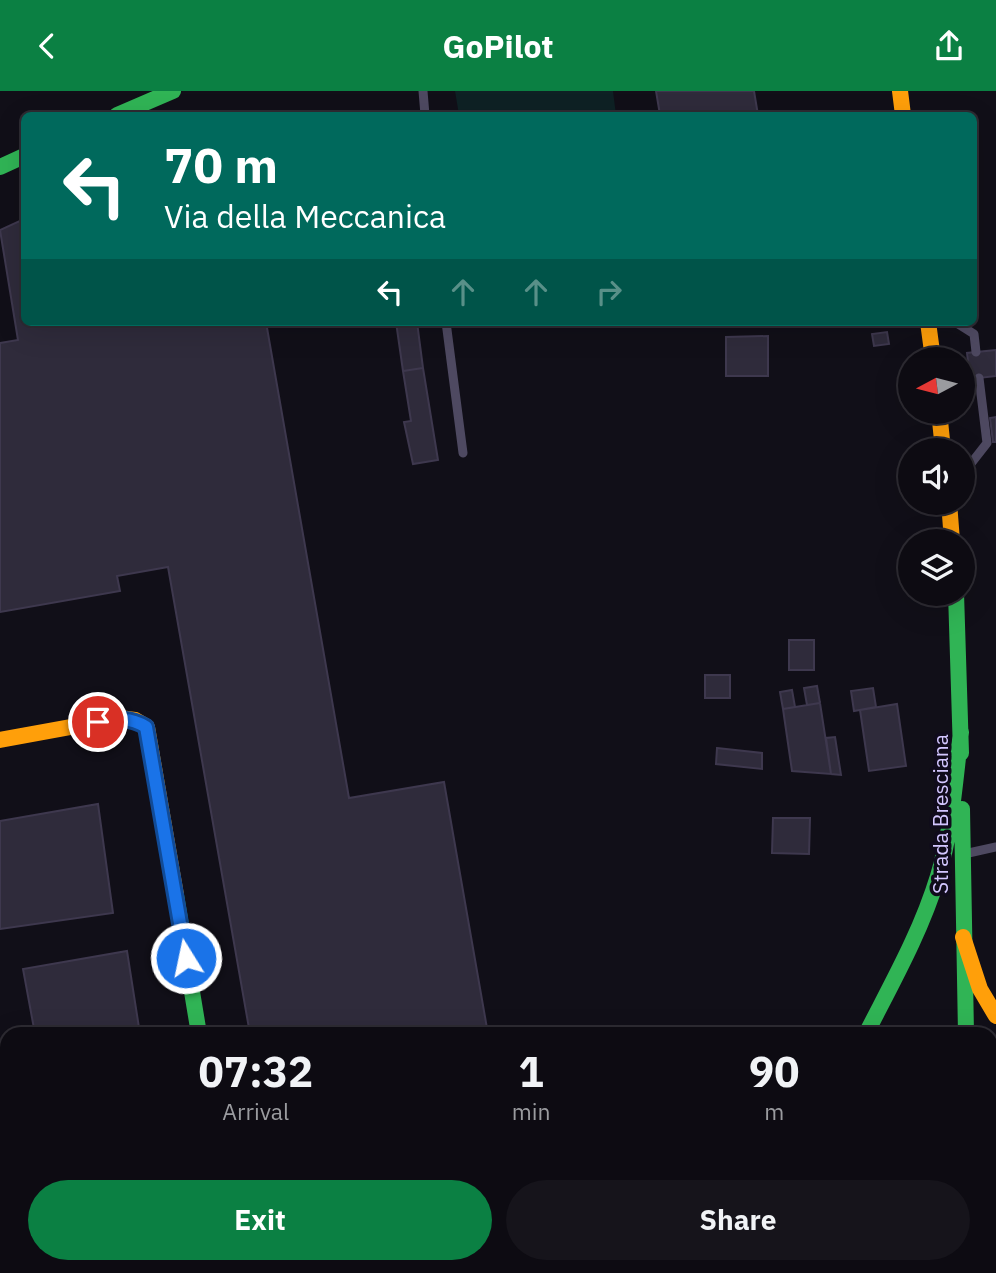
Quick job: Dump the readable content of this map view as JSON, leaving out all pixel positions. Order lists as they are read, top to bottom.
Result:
{
  "streets": {
    "main road": ["Strada Bresciana"]
  },
  "north": "left",
  "page": {
    "header": "GoPilot",
    "turn": ["70 m", "Via della Meccanica"],
    "eta": [
      "07:32",
      "Arrival",
      "1",
      "min",
      "90",
      "m"
    ],
    "buttons": ["Exit", "Share"]
  }
}
